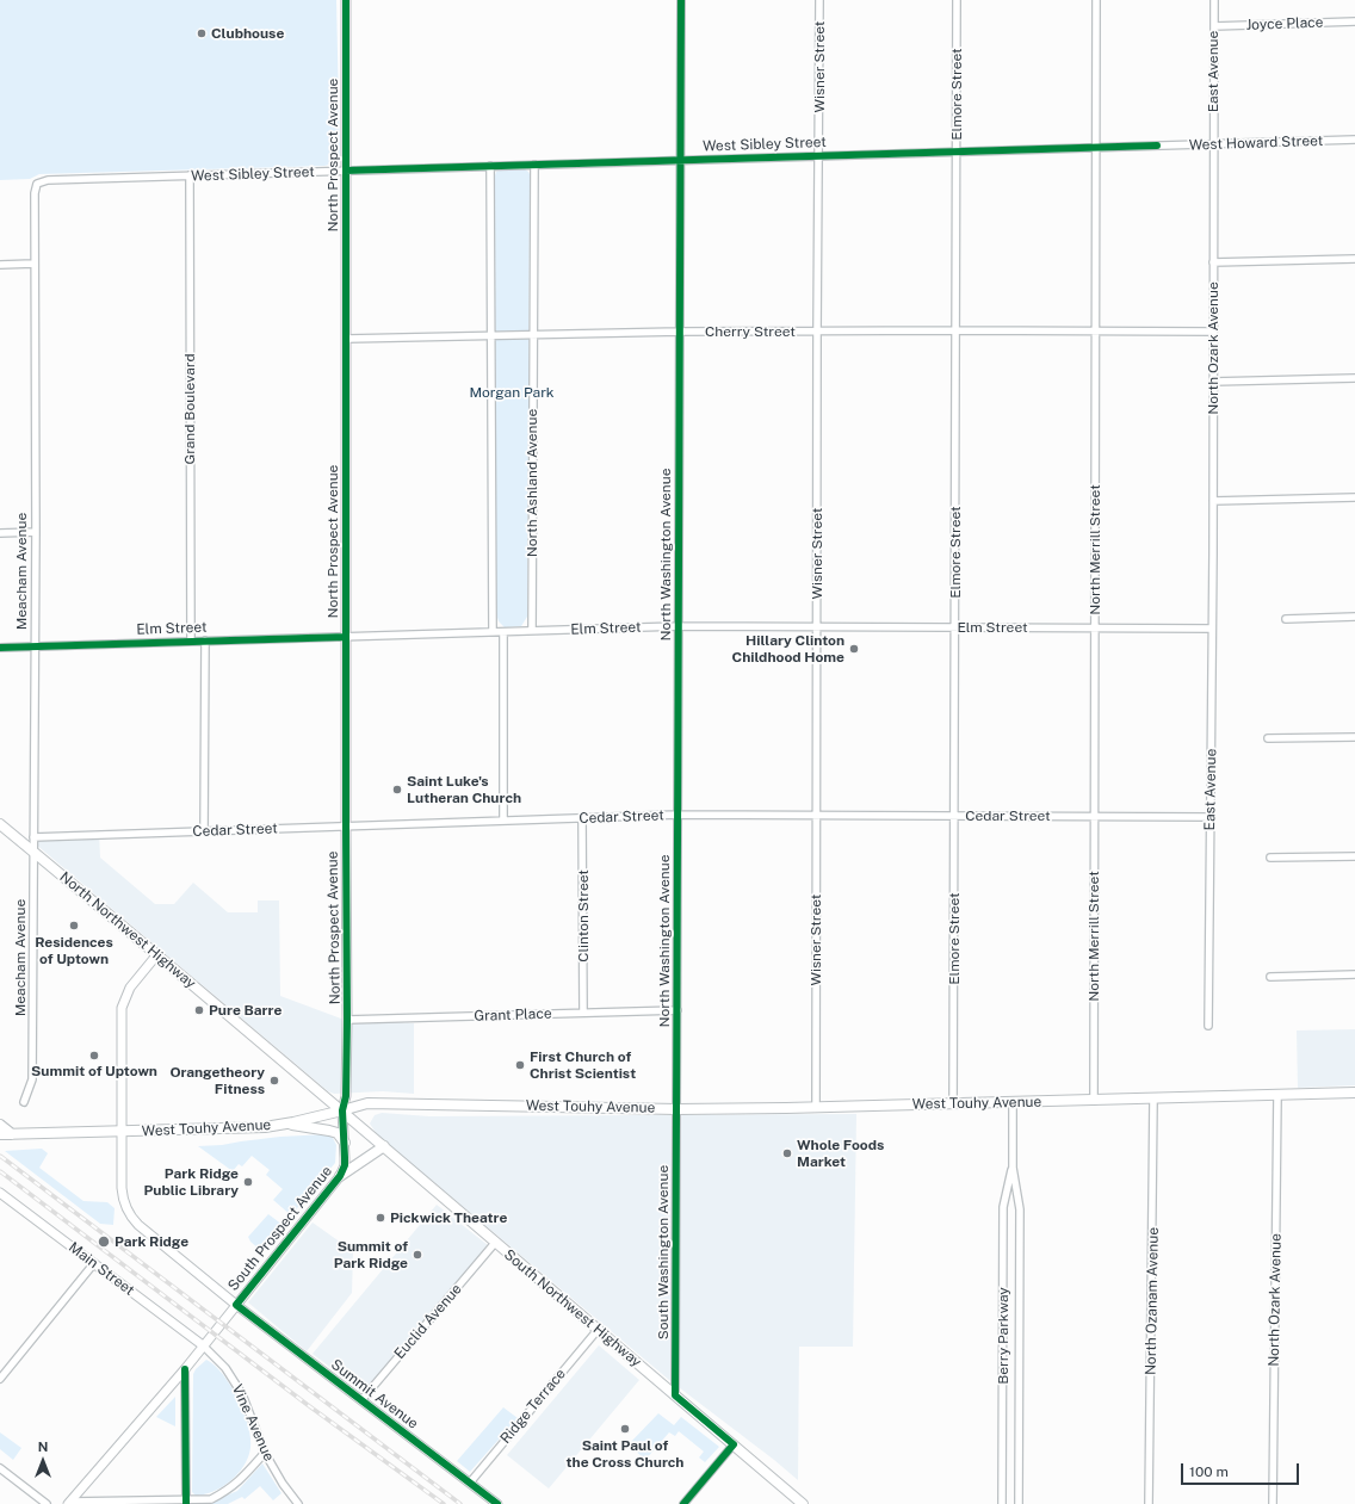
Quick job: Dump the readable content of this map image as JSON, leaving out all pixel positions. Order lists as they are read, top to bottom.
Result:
{
  "streets": {
    "main road": ["North Northwest Highway", "West Touhy Avenue", "South Northwest Highway"],
    "street": [
      "Joyce Place",
      "Wisner Street",
      "East Avenue",
      "Elmore Street",
      "West Howard Street",
      "West Sibley Street",
      "North Prospect Avenue",
      "Cherry Street",
      "North Ozark Avenue",
      "Grand Boulevard",
      "North Ashland Avenue",
      "North Merrill Street",
      "North Washington Avenue",
      "Meacham Avenue",
      "Elm Street",
      "Cedar Street",
      "Clinton Street",
      "Grant Place",
      "South Prospect Avenue",
      "South Washington Avenue",
      "Main Street",
      "North Ozanam Avenue",
      "Euclid Avenue",
      "Berry Parkway",
      "Summit Avenue",
      "Ridge Terrace",
      "Vine Avenue"
    ]
  },
  "crossings": [
    ["Joyce Place", "East Avenue"],
    ["Wisner Street", "West Sibley Street"],
    ["Wisner Street", "Cherry Street"],
    ["Wisner Street", "Elm Street"],
    ["Wisner Street", "Cedar Street"],
    ["Wisner Street", "West Touhy Avenue"],
    ["East Avenue", "West Howard Street"],
    ["East Avenue", "North Ozark Avenue"],
    ["East Avenue", "Elm Street"],
    ["East Avenue", "Cedar Street"],
    ["Elmore Street", "West Sibley Street"],
    ["Elmore Street", "Cherry Street"],
    ["Elmore Street", "Elm Street"],
    ["Elmore Street", "Cedar Street"],
    ["Elmore Street", "West Touhy Avenue"],
    ["West Howard Street", "West Sibley Street"],
    ["West Howard Street", "North Ozark Avenue"],
    ["West Sibley Street", "North Prospect Avenue"],
    ["West Sibley Street", "Grand Boulevard"],
    ["West Sibley Street", "North Ashland Avenue"],
    ["West Sibley Street", "North Merrill Street"],
    ["West Sibley Street", "North Washington Avenue"],
    ["West Sibley Street", "Meacham Avenue"],
    ["North Prospect Avenue", "Cherry Street"],
    ["North Prospect Avenue", "Elm Street"],
    ["North Prospect Avenue", "Cedar Street"],
    ["North Prospect Avenue", "North Northwest Highway"],
    ["North Prospect Avenue", "Grant Place"],
    ["North Prospect Avenue", "West Touhy Avenue"],
    ["North Prospect Avenue", "South Prospect Avenue"],
    ["North Prospect Avenue", "South Northwest Highway"],
    ["Cherry Street", "North Ozark Avenue"],
    ["Cherry Street", "North Ashland Avenue"],
    ["Cherry Street", "North Merrill Street"],
    ["Cherry Street", "North Washington Avenue"],
    ["North Ozark Avenue", "West Touhy Avenue"],
    ["Grand Boulevard", "Elm Street"],
    ["North Ashland Avenue", "Elm Street"],
    ["North Merrill Street", "Elm Street"],
    ["North Merrill Street", "Cedar Street"],
    ["North Merrill Street", "West Touhy Avenue"],
    ["North Washington Avenue", "Elm Street"],
    ["North Washington Avenue", "Cedar Street"],
    ["North Washington Avenue", "Grant Place"],
    ["North Washington Avenue", "West Touhy Avenue"],
    ["North Washington Avenue", "South Washington Avenue"],
    ["Meacham Avenue", "Elm Street"],
    ["Meacham Avenue", "Cedar Street"],
    ["Meacham Avenue", "North Northwest Highway"],
    ["Cedar Street", "Clinton Street"],
    ["Clinton Street", "Grant Place"],
    ["North Northwest Highway", "West Touhy Avenue"],
    ["North Northwest Highway", "South Prospect Avenue"],
    ["North Northwest Highway", "South Northwest Highway"],
    ["North Northwest Highway", "Summit Avenue"],
    ["West Touhy Avenue", "South Prospect Avenue"],
    ["West Touhy Avenue", "South Washington Avenue"],
    ["West Touhy Avenue", "North Ozanam Avenue"],
    ["West Touhy Avenue", "South Northwest Highway"],
    ["West Touhy Avenue", "Berry Parkway"],
    ["West Touhy Avenue", "Summit Avenue"],
    ["South Prospect Avenue", "Main Street"],
    ["South Prospect Avenue", "South Northwest Highway"],
    ["South Prospect Avenue", "Summit Avenue"],
    ["South Prospect Avenue", "Vine Avenue"],
    ["South Washington Avenue", "South Northwest Highway"],
    ["Main Street", "Vine Avenue"],
    ["South Northwest Highway", "Euclid Avenue"],
    ["South Northwest Highway", "Ridge Terrace"],
    ["Euclid Avenue", "Summit Avenue"],
    ["Summit Avenue", "Ridge Terrace"]
  ],
  "parks": ["Morgan Park"],
  "places": [
    "Clubhouse",
    "Hillary Clinton Childhood Home",
    "Saint Luke's Lutheran Church",
    "Residences of Uptown",
    "Pure Barre",
    "Summit of Uptown",
    "First Church of Christ Scientist",
    "Orangetheory Fitness",
    "Whole Foods Market",
    "Park Ridge Public Library",
    "Pickwick Theatre",
    "Park Ridge",
    "Summit of Park Ridge",
    "Saint Paul of the Cross Church"
  ],
  "scale_bar": "100 m",
  "north": "top"
}
